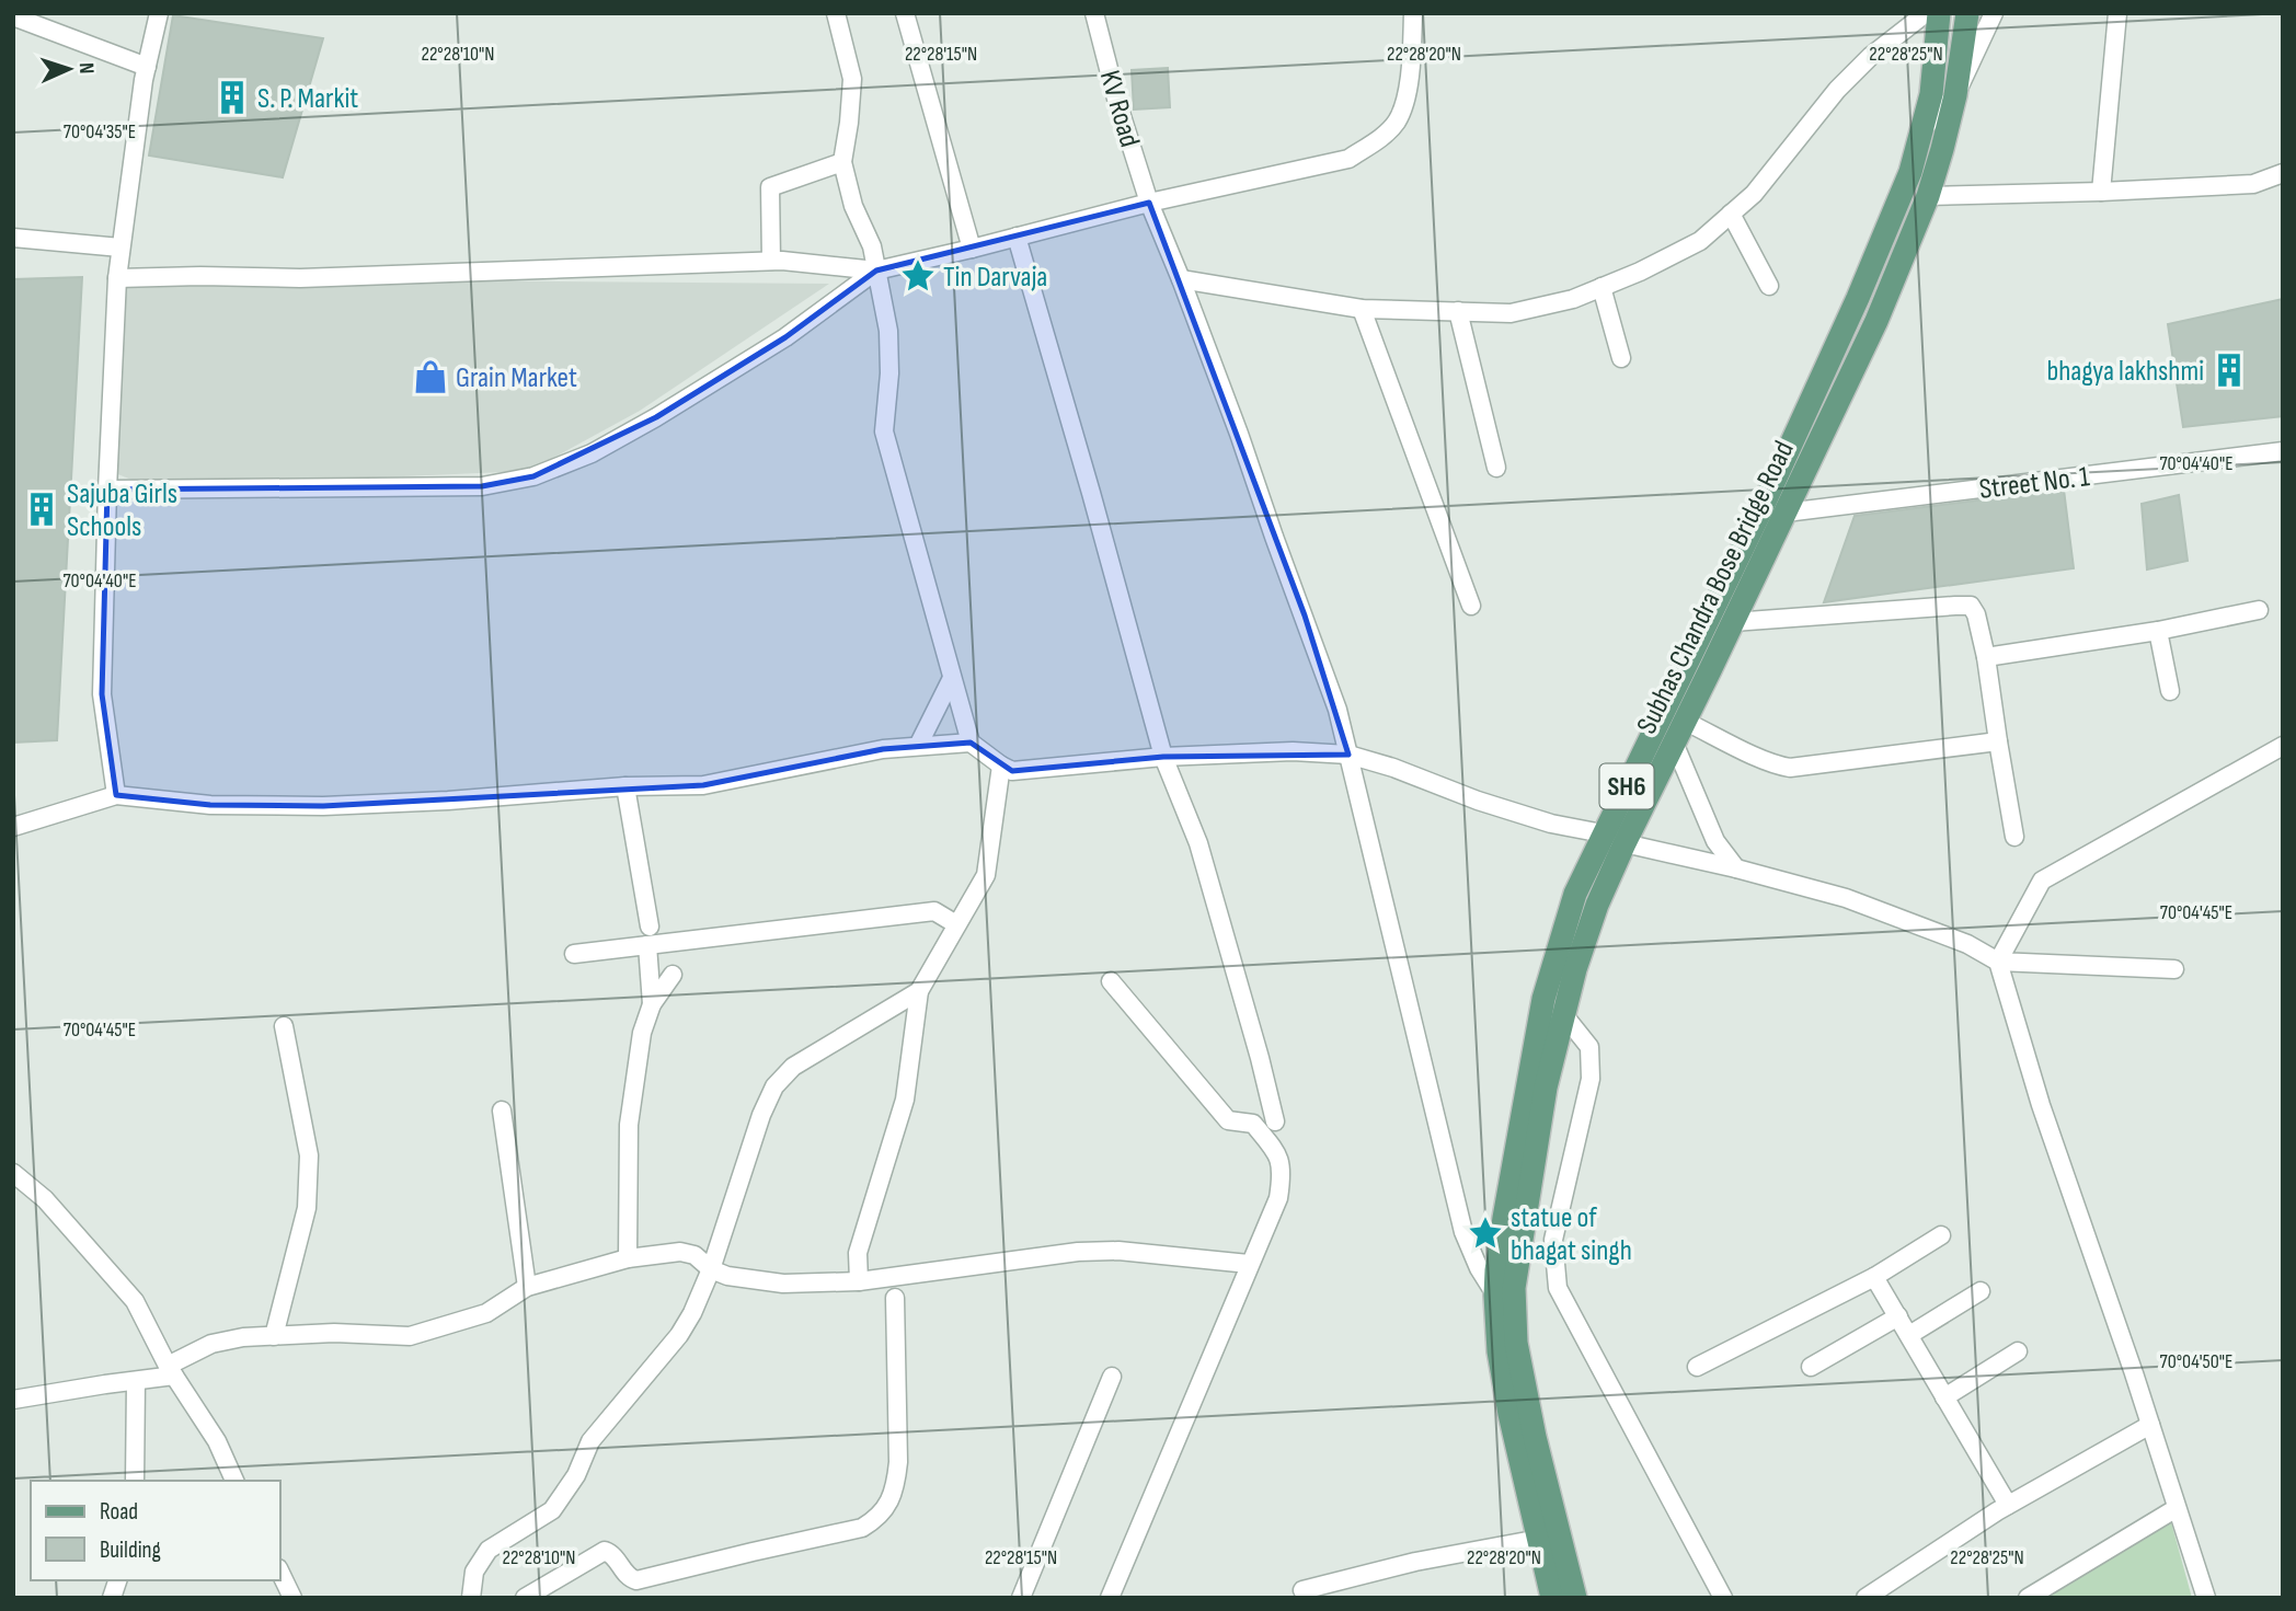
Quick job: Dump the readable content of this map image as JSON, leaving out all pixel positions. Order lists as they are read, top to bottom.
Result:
{
  "streets": {
    "main road": ["Subhas Chandra Bose Bridge Road", "SH6"],
    "street": ["KV Road", "Street No. 1"]
  },
  "crossings": [
    ["KV Road", "Subhas Chandra Bose Bridge Road"],
    ["Street No. 1", "Subhas Chandra Bose Bridge Road"]
  ],
  "places": {
    "building": ["S. P. Markit", "bhagya lakhshmi", "Sajuba Girls Schools"],
    "place": ["Tin Darvaja", "statue of bhagat singh"],
    "shop": ["Grain Market"]
  },
  "legend": ["Road", "Building"],
  "north": "right",
  "coordinates": [
    "22°28'10\"N",
    "22°28'15\"N",
    "22°28'20\"N",
    "22°28'25\"N",
    "70°04'35\"E",
    "70°04'40\"E",
    "70°04'45\"E",
    "70°04'50\"E"
  ]
}
